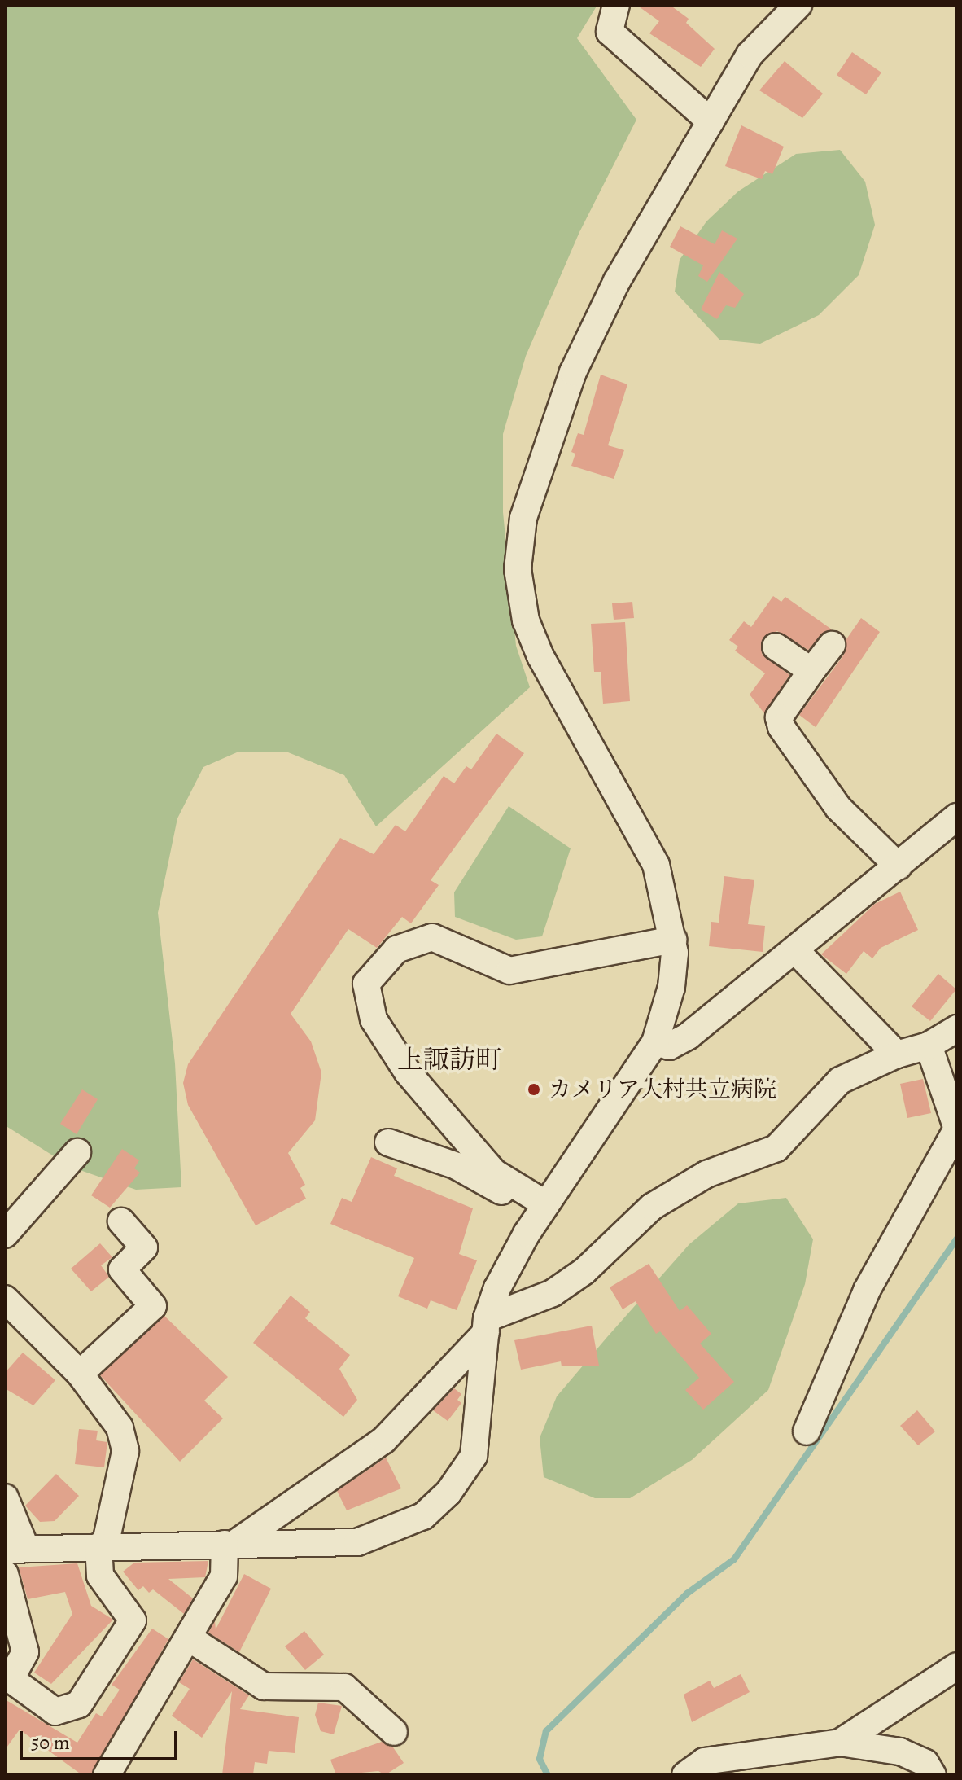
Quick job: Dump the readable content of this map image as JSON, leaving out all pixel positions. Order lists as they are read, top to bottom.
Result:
{
  "districts": ["上諏訪町"],
  "places": ["カメリア大村共立病院"],
  "scale_bar": "50 m"
}
